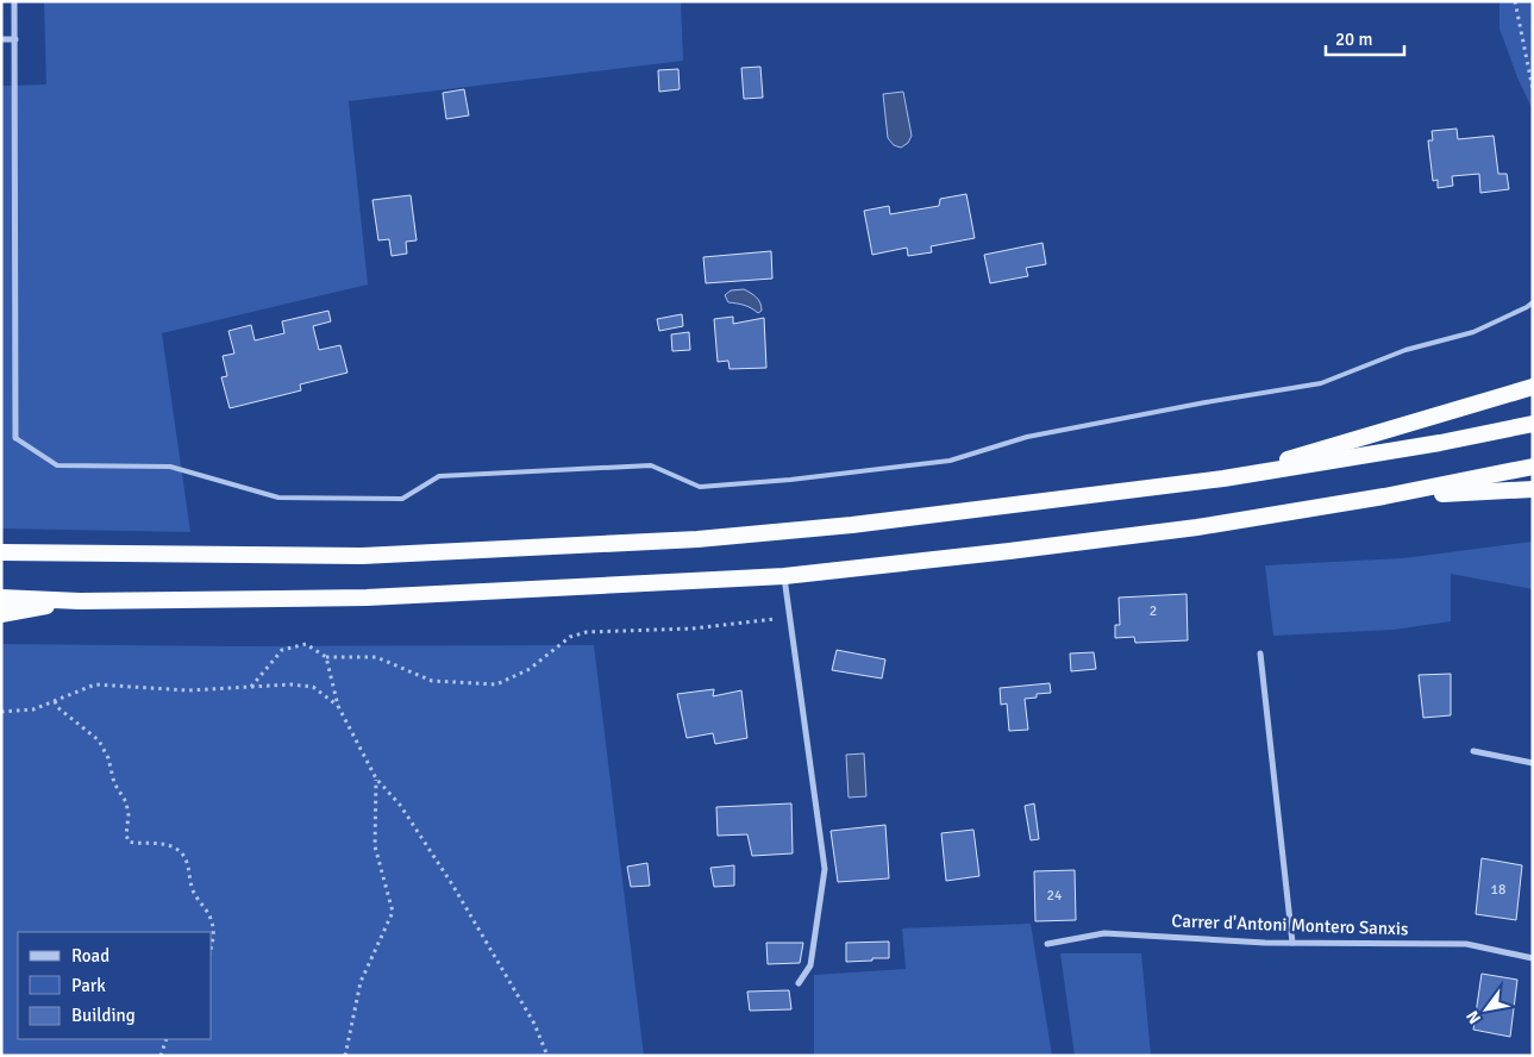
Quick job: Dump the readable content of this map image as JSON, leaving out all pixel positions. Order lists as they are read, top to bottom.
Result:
{
  "streets": {
    "street": ["Carrer d'Antoni Montero Sanxis"]
  },
  "house_numbers": ["2", "18", "24"],
  "legend": ["Road", "Park", "Building"],
  "scale_bar": "20 m",
  "north": "bottom left"
}
